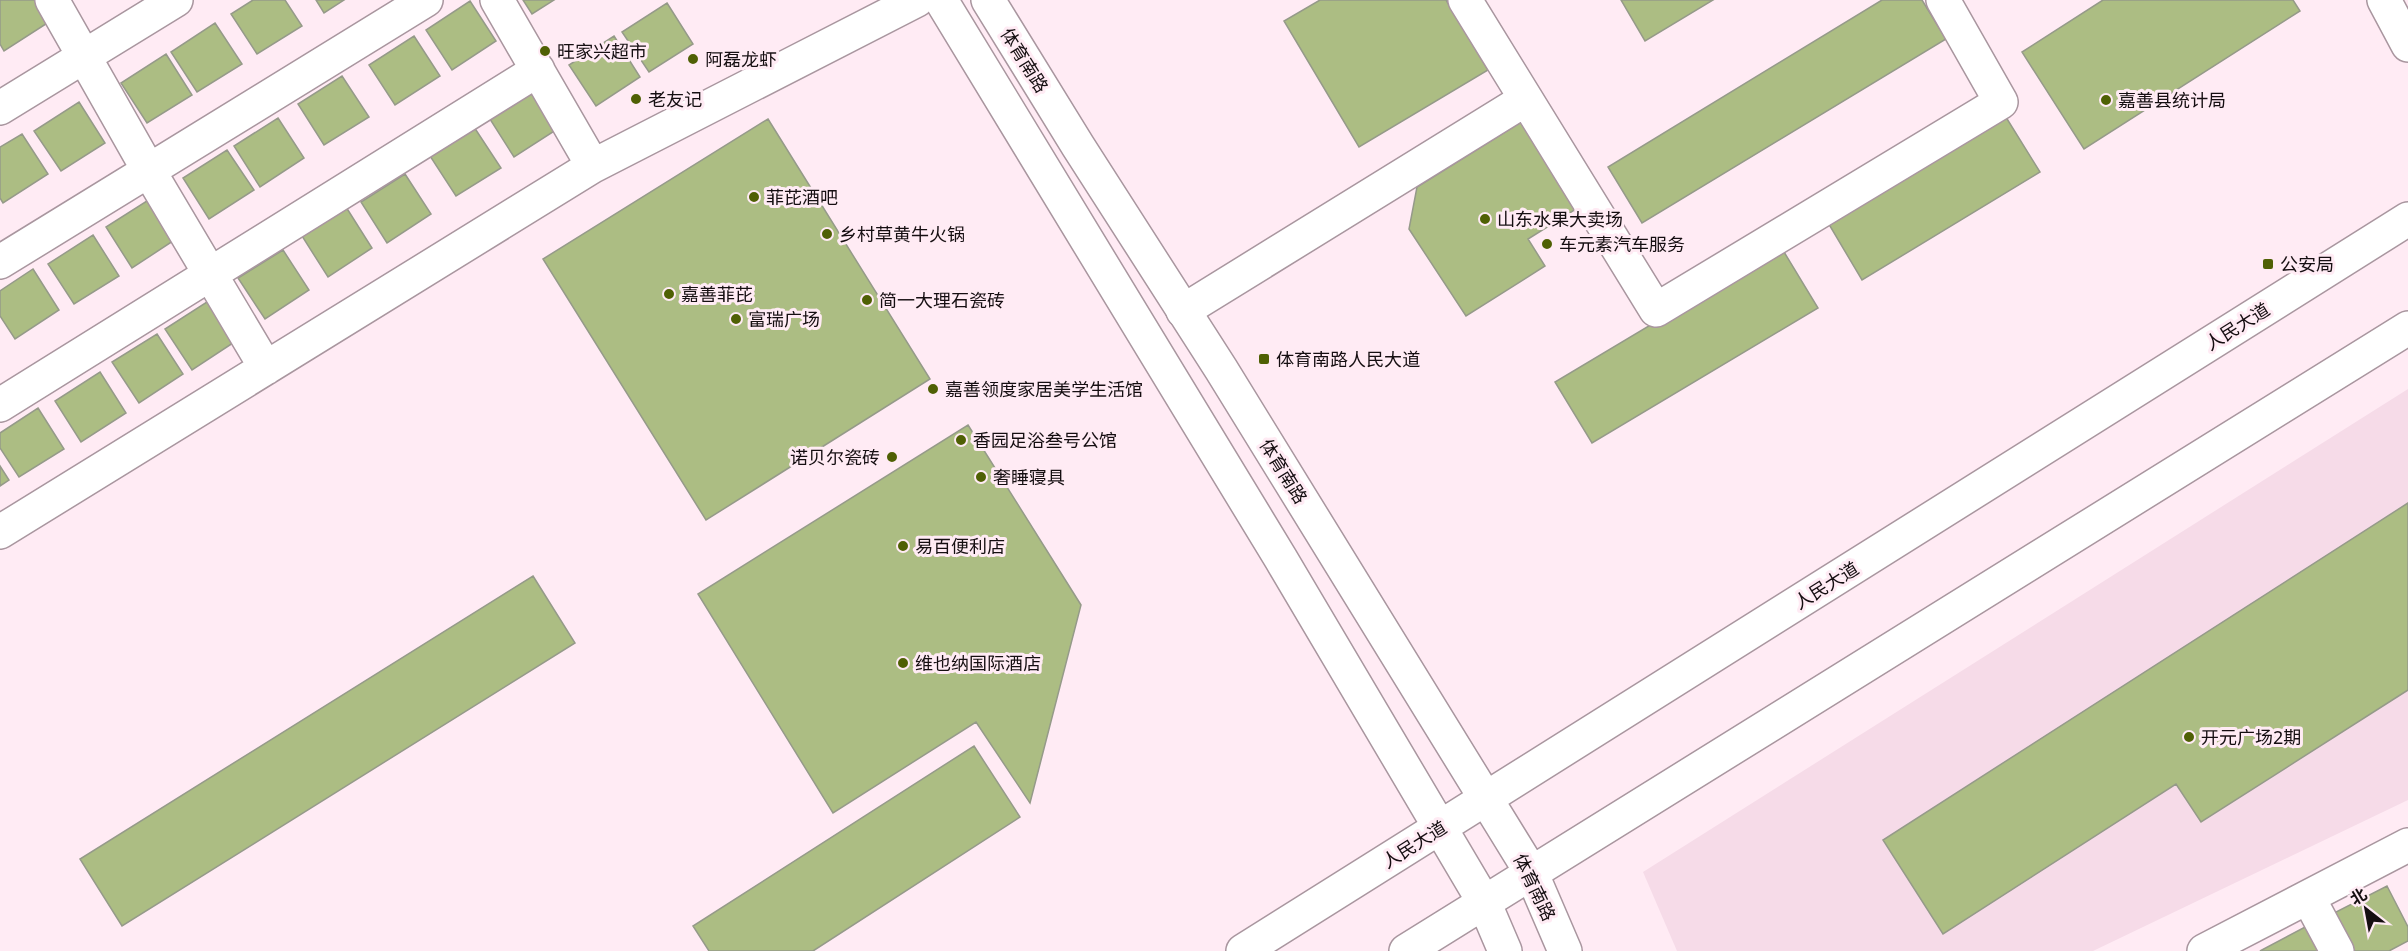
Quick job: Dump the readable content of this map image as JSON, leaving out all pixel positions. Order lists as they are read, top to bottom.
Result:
{
  "streets": {
    "main road": ["体育南路", "人民大道"]
  },
  "crossings": [
    ["体育南路", "人民大道"]
  ],
  "places": {
    "other": [
      "旺家兴超市",
      "阿磊龙虾",
      "老友记",
      "嘉善县统计局",
      "菲芘酒吧",
      "山东水果大卖场",
      "乡村草黄牛火锅",
      "车元素汽车服务",
      "嘉善菲芘",
      "简一大理石瓷砖",
      "富瑞广场",
      "嘉善领度家居美学生活馆",
      "香园足浴叁号公馆",
      "诺贝尔瓷砖",
      "奢睡寝具",
      "易百便利店",
      "维也纳国际酒店",
      "开元广场2期"
    ],
    "transit": ["公安局", "体育南路人民大道"]
  },
  "north": "top left"
}
